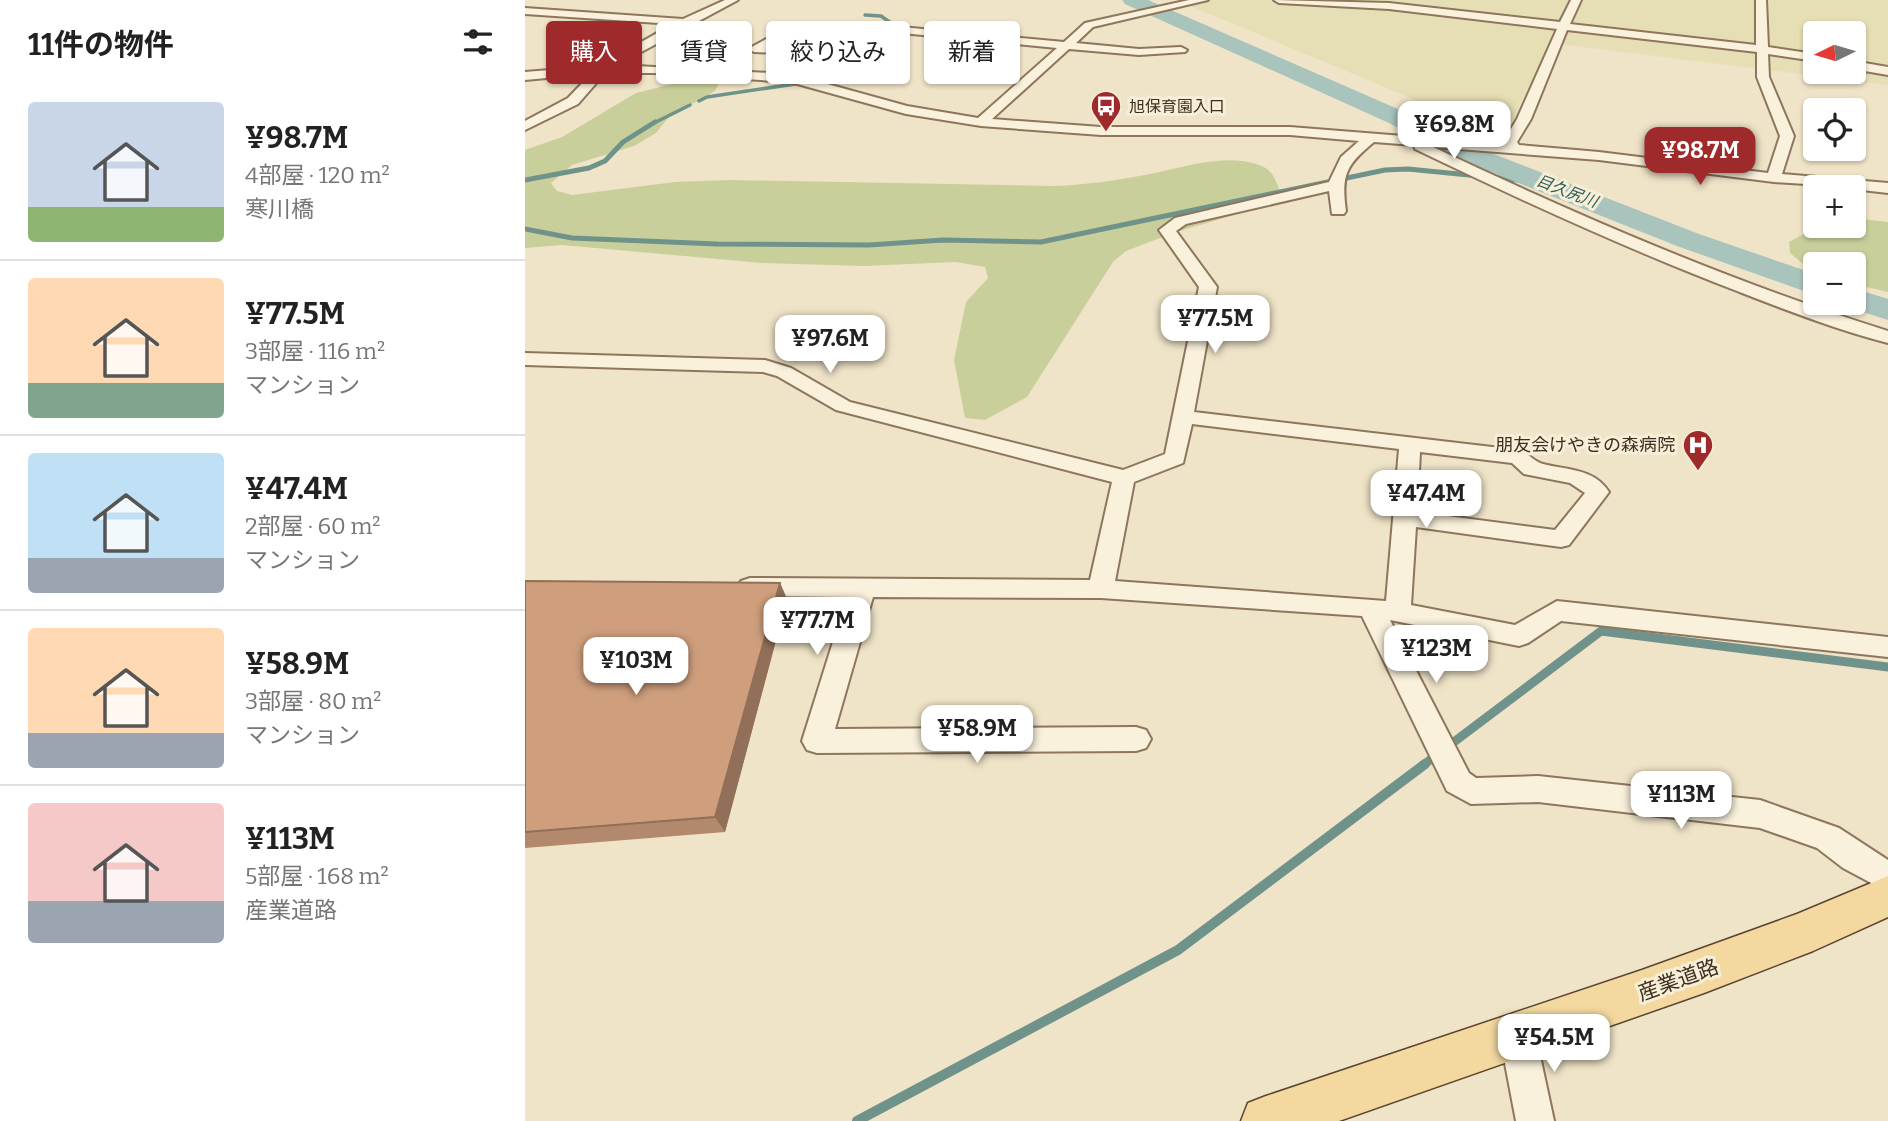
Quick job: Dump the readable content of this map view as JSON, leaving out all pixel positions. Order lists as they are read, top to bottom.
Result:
{
  "streets": {
    "main road": ["産業道路"]
  },
  "water": ["目久尻川"],
  "places": {
    "bus stop": ["旭保育園入口"],
    "hospital": ["朋友会けやきの森病院"]
  },
  "north": "left",
  "page": {
    "heading": "11件の物件",
    "map_buttons": ["+", "−"],
    "chip": [
      "購入",
      "賃貸",
      "絞り込み",
      "新着"
    ],
    "list": [
      {
        "name": "¥98.7M",
        "note": "4部屋 · 120 m² · 寒川橋"
      },
      {
        "name": "¥77.5M",
        "note": "3部屋 · 116 m² · マンション"
      },
      {
        "name": "¥47.4M",
        "note": "2部屋 · 60 m² · マンション"
      },
      {
        "name": "¥58.9M",
        "note": "3部屋 · 80 m² · マンション"
      },
      {
        "name": "¥113M",
        "note": "5部屋 · 168 m² · 産業道路"
      }
    ],
    "price": [
      "¥69.8M",
      "¥98.7M",
      "¥77.5M",
      "¥97.6M",
      "¥47.4M",
      "¥77.7M",
      "¥123M",
      "¥103M",
      "¥58.9M",
      "¥113M",
      "¥54.5M"
    ]
  }
}
